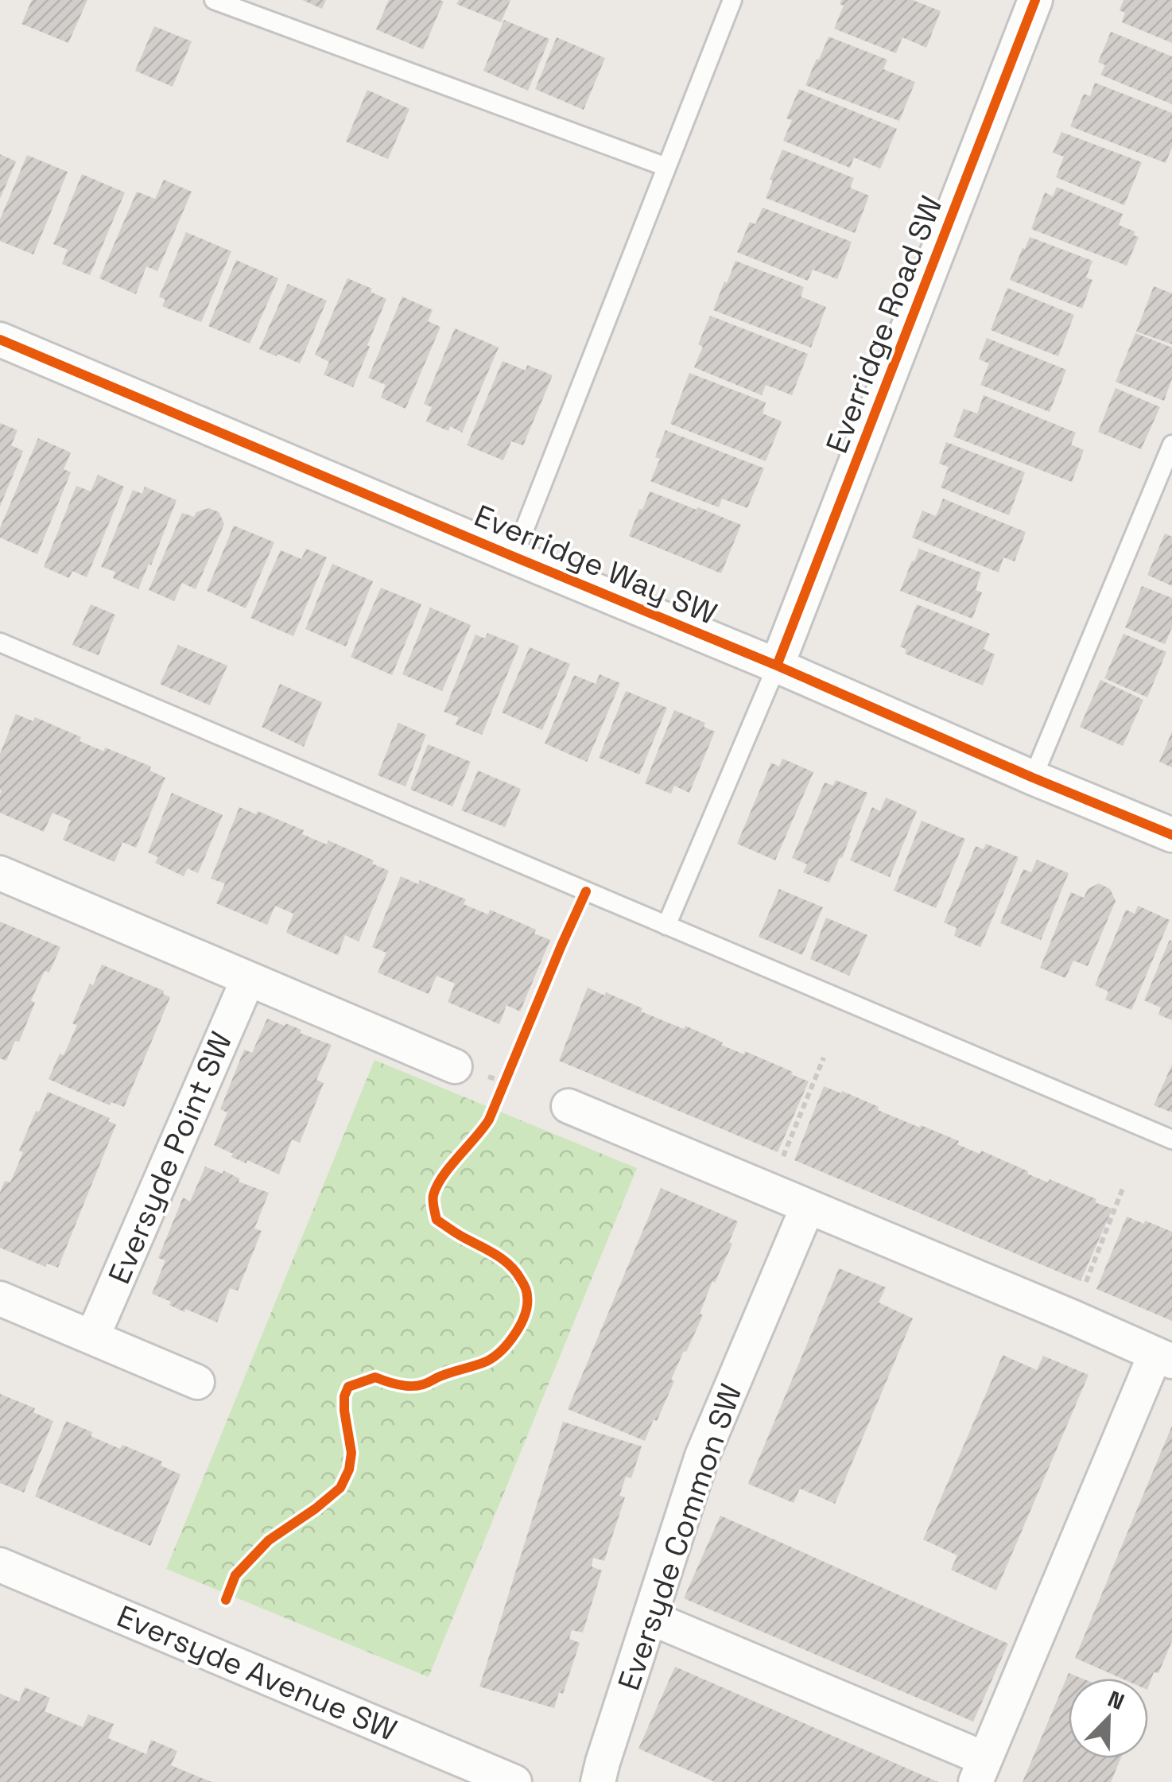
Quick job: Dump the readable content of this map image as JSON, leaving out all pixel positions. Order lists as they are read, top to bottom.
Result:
{
  "streets": {
    "street": [
      "Everridge Road SW",
      "Everridge Way SW",
      "Eversyde Point SW",
      "Eversyde Common SW",
      "Eversyde Avenue SW"
    ]
  },
  "crossings": [
    ["Everridge Road SW", "Everridge Way SW"]
  ],
  "north": "top right"
}
